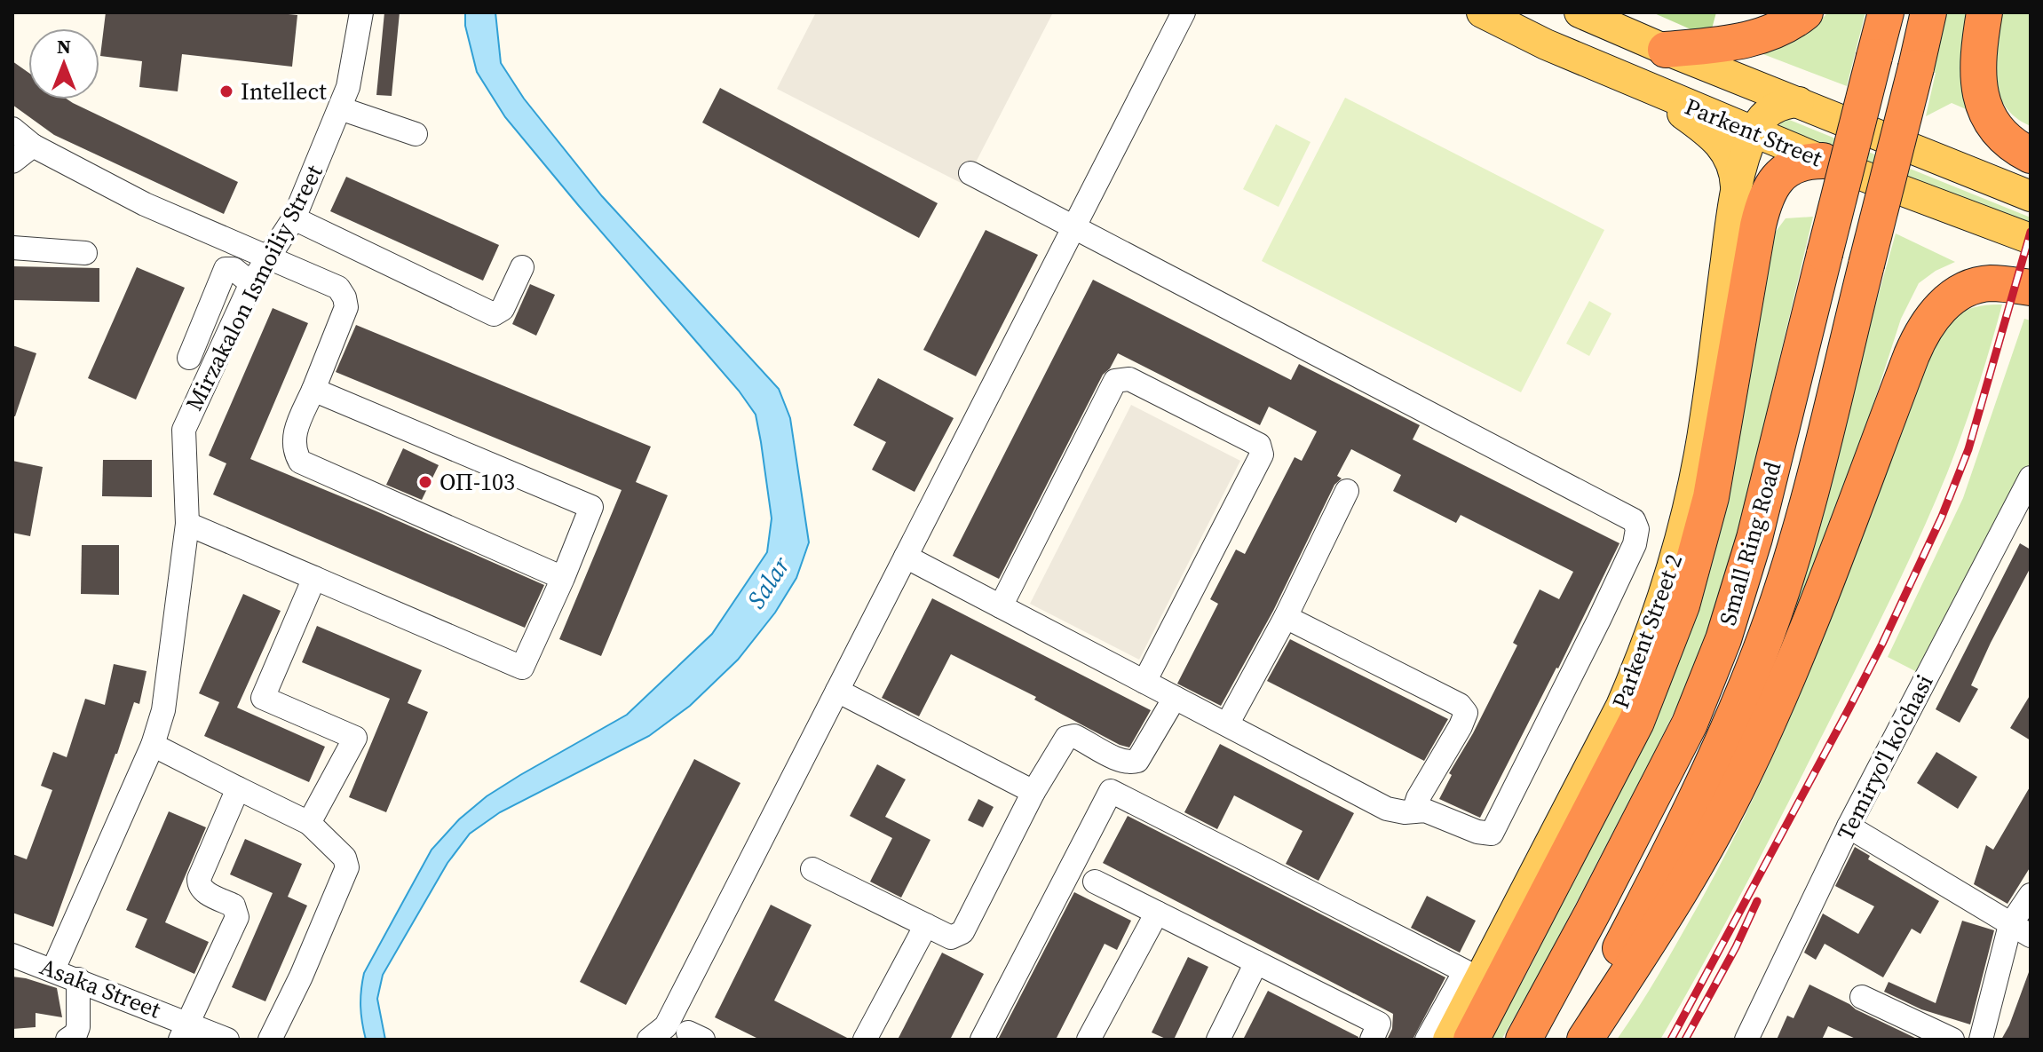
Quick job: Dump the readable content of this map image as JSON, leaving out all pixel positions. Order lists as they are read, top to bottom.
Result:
{
  "streets": {
    "highway": ["Small Ring Road"],
    "main road": ["Parkent Street", "Parkent Street 2"],
    "street": ["Mirzakalon Ismoiliy Street", "Temiryo'l ko'chasi", "Asaka Street"]
  },
  "crossings": [
    ["Parkent Street", "Parkent Street 2"],
    ["Mirzakalon Ismoiliy Street", "Asaka Street"]
  ],
  "water": ["Salar"],
  "places": ["Intellect", "ОП-103"],
  "north": "top"
}
